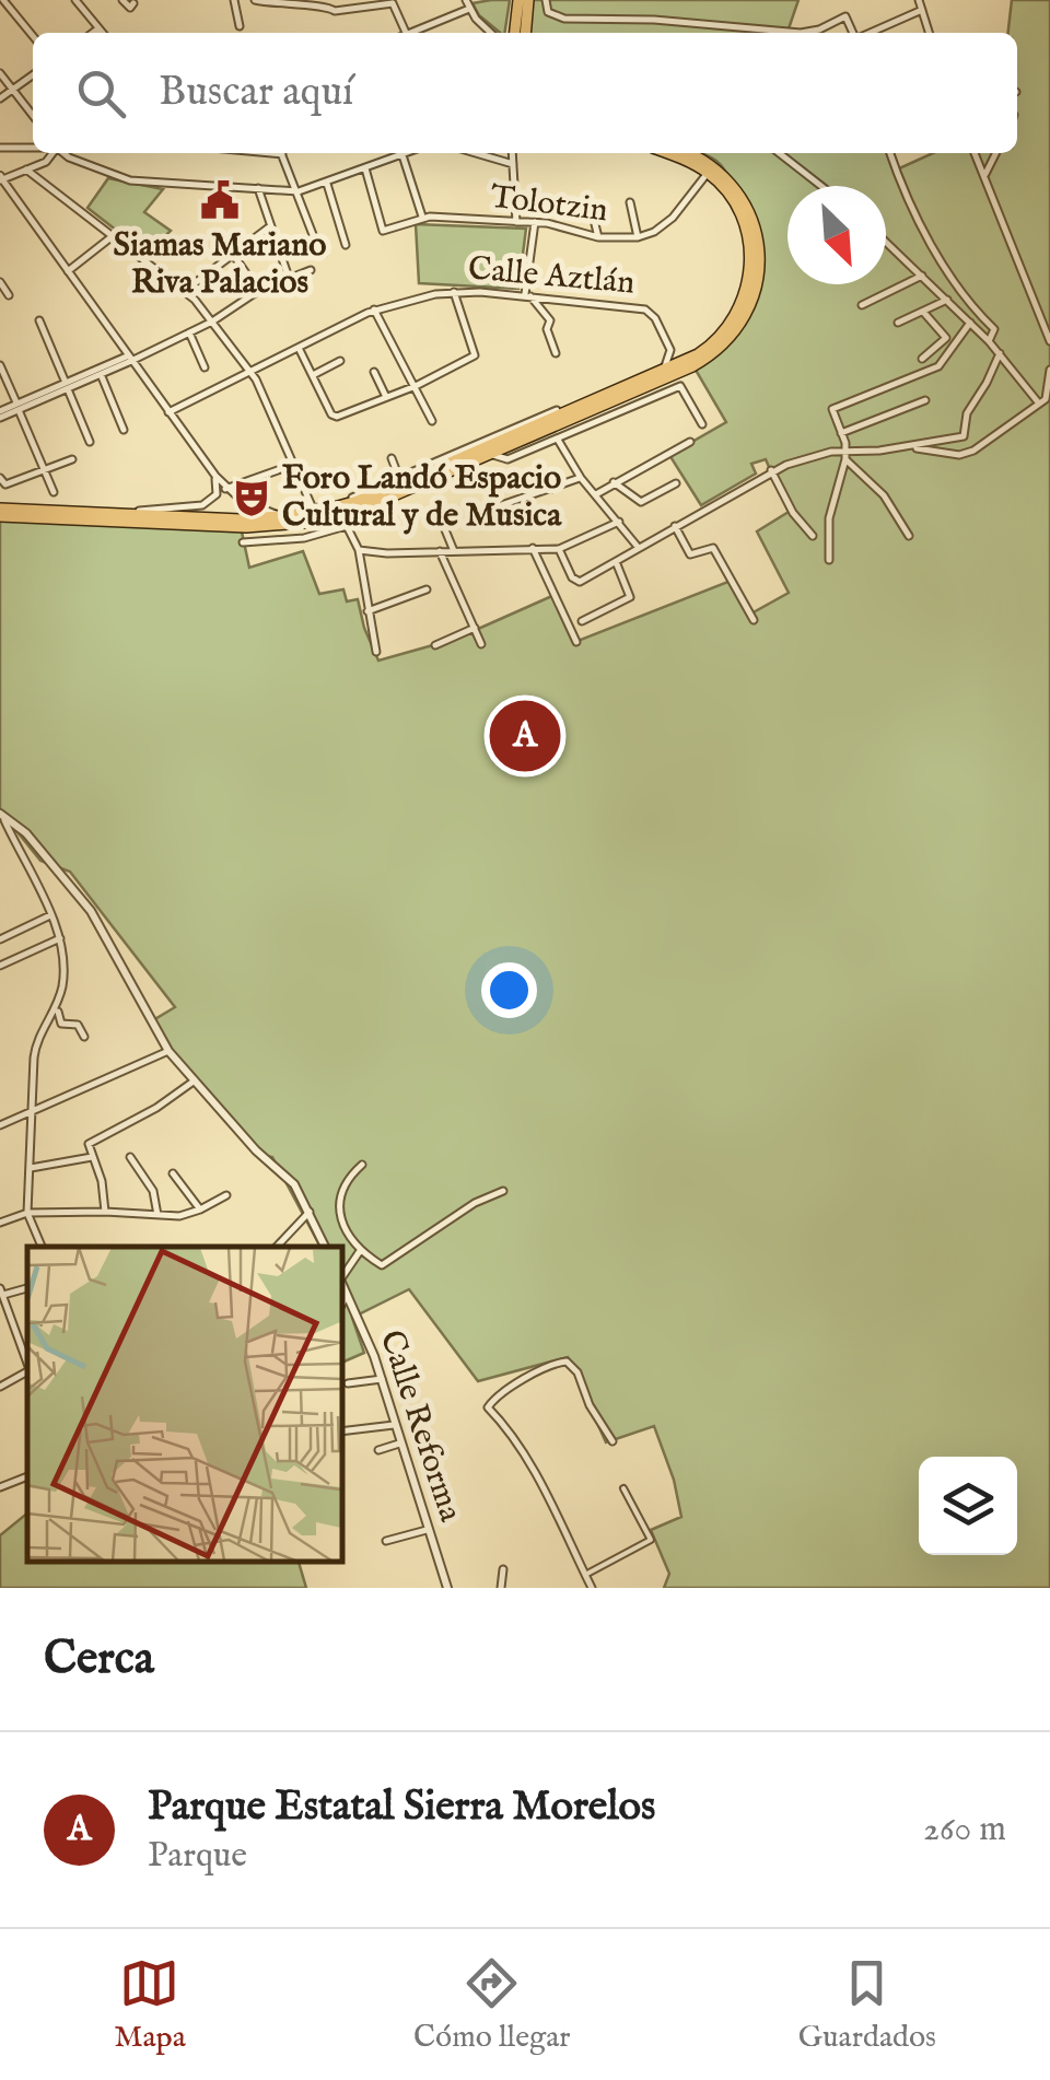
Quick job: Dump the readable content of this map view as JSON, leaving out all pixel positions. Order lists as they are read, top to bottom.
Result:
{
  "streets": {
    "street": ["Tolotzin", "Calle Aztlán", "Calle Reforma"]
  },
  "places": {
    "public building": ["Siamas Mariano Riva Palacios"],
    "theatre": ["Foro Landó Espacio Cultural y de Musica"]
  },
  "north": "bottom right",
  "page": {
    "search": "Buscar aquí",
    "pins": "A",
    "heading": "Cerca",
    "list": [
      {
        "mark": "A",
        "name": "Parque Estatal Sierra Morelos",
        "note": "Parque",
        "value": "260 m"
      }
    ],
    "nav": ["Mapa", "Cómo llegar", "Guardados"]
  }
}
